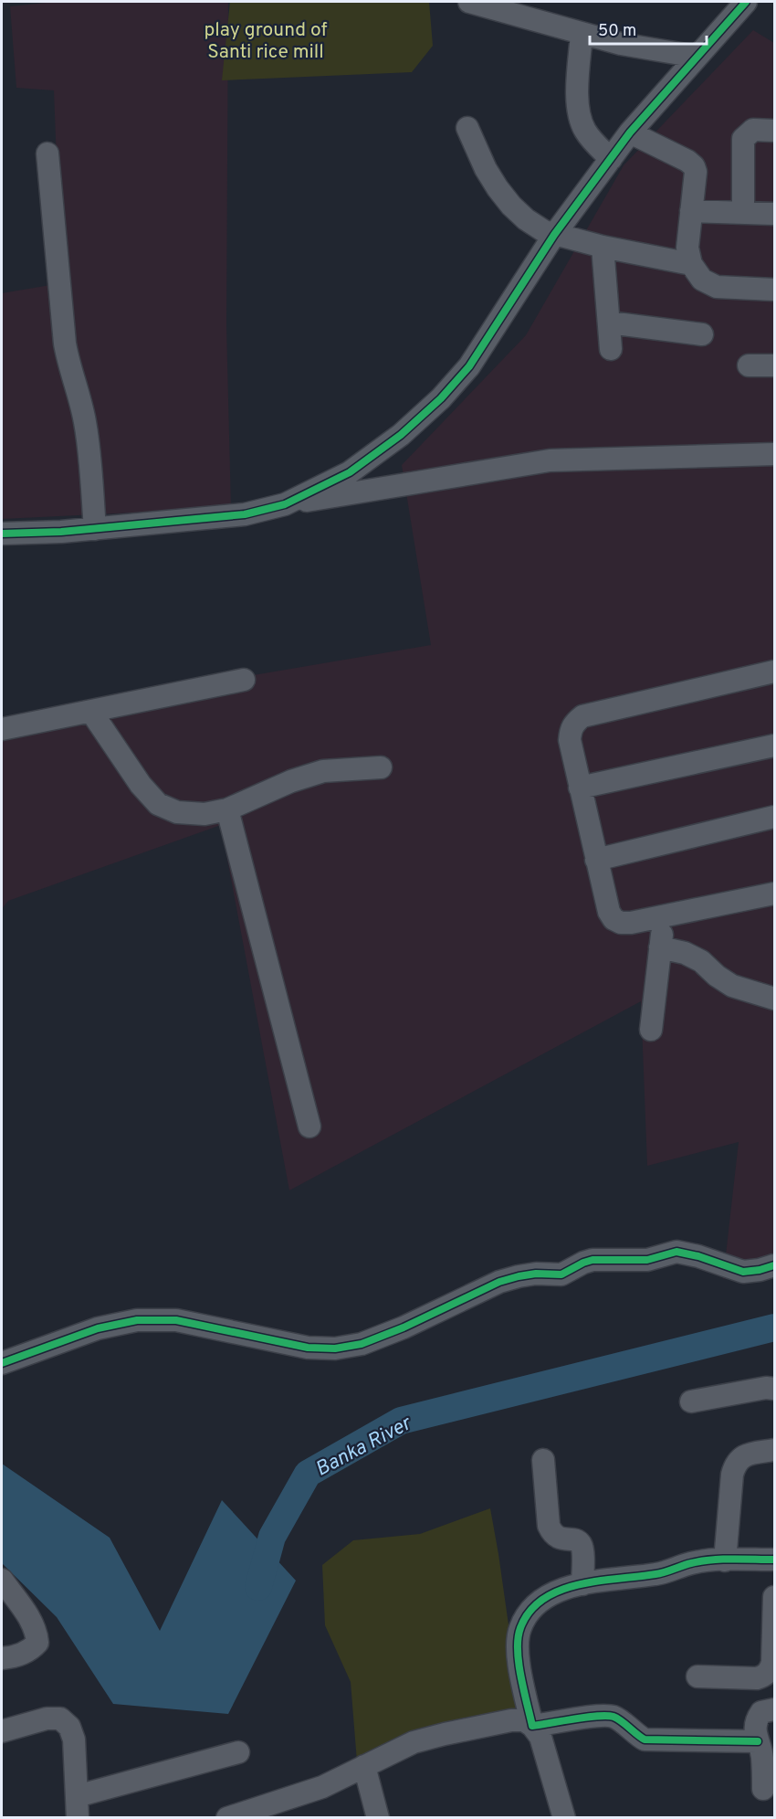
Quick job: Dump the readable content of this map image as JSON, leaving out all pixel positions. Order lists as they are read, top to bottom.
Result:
{
  "water": ["Banka River"],
  "parks": ["play ground of Santi rice mill"],
  "scale_bar": "50 m"
}
